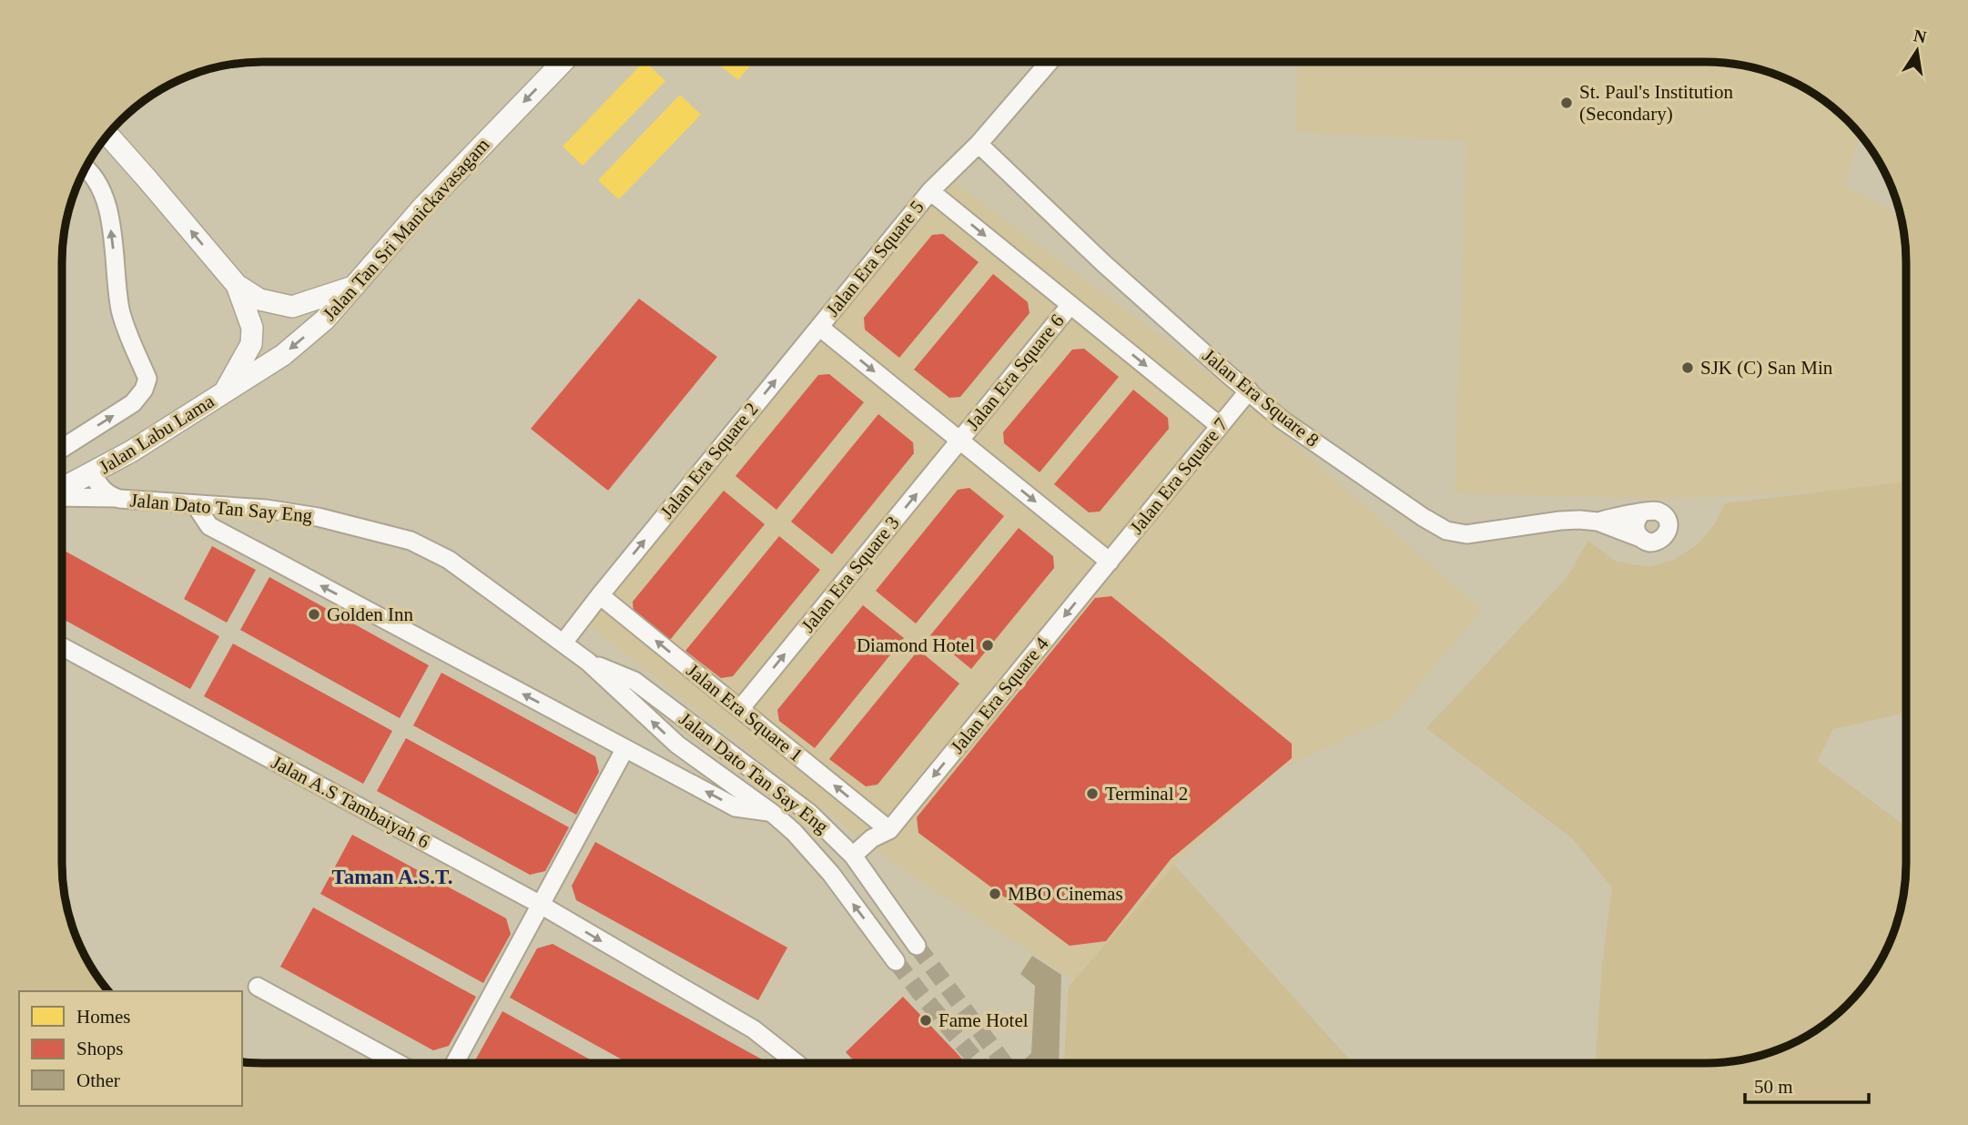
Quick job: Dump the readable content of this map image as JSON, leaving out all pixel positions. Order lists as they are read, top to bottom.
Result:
{
  "streets": {
    "main road": ["Jalan Tan Sri Manickavasagam", "Jalan Labu Lama"],
    "street": [
      "Jalan Era Square 5",
      "Jalan Era Square 6",
      "Jalan Era Square 8",
      "Jalan Era Square 2",
      "Jalan Era Square 7",
      "Jalan Dato Tan Say Eng",
      "Jalan Era Square 3",
      "Jalan Era Square 4",
      "Jalan Era Square 1",
      "Jalan A.S Tambaiyah 6"
    ]
  },
  "crossings": [
    ["Jalan Tan Sri Manickavasagam", "Jalan Labu Lama"],
    ["Jalan Era Square 5", "Jalan Era Square 8"],
    ["Jalan Era Square 5", "Jalan Era Square 2"],
    ["Jalan Era Square 6", "Jalan Era Square 3"],
    ["Jalan Era Square 8", "Jalan Era Square 7"],
    ["Jalan Labu Lama", "Jalan Dato Tan Say Eng"],
    ["Jalan Era Square 2", "Jalan Dato Tan Say Eng"],
    ["Jalan Era Square 2", "Jalan Era Square 1"],
    ["Jalan Era Square 7", "Jalan Era Square 4"],
    ["Jalan Dato Tan Say Eng", "Jalan Era Square 4"],
    ["Jalan Era Square 3", "Jalan Era Square 1"],
    ["Jalan Era Square 4", "Jalan Era Square 1"]
  ],
  "one_way": [
    "Jalan Tan Sri Manickavasagam",
    "Jalan Era Square 2",
    "Jalan Era Square 3",
    "Jalan Era Square 4",
    "Jalan A.S Tambaiyah 6"
  ],
  "districts": ["Taman A.S.T."],
  "places": [
    "St. Paul's Institution (Secondary)",
    "SJK (C) San Min",
    "Golden Inn",
    "Diamond Hotel",
    "Terminal 2",
    "MBO Cinemas",
    "Fame Hotel"
  ],
  "legend": ["Homes", "Shops", "Other"],
  "scale_bar": "50 m",
  "north": "top"
}
